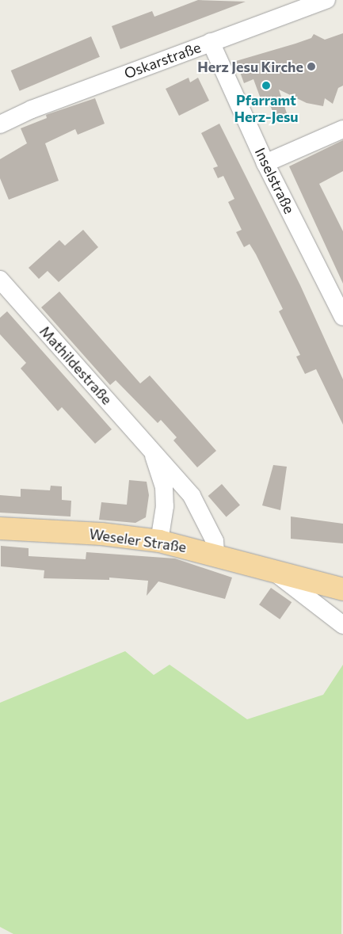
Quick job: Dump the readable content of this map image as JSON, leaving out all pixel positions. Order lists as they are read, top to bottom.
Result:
{
  "streets": {
    "main road": ["Weseler Straße"],
    "street": ["Oskarstraße", "Inselstraße", "Mathildestraße"]
  },
  "crossings": [
    ["Oskarstraße", "Inselstraße"],
    ["Mathildestraße", "Weseler Straße"]
  ],
  "places": ["Herz Jesu Kirche", "Pfarramt Herz-Jesu"]
}
